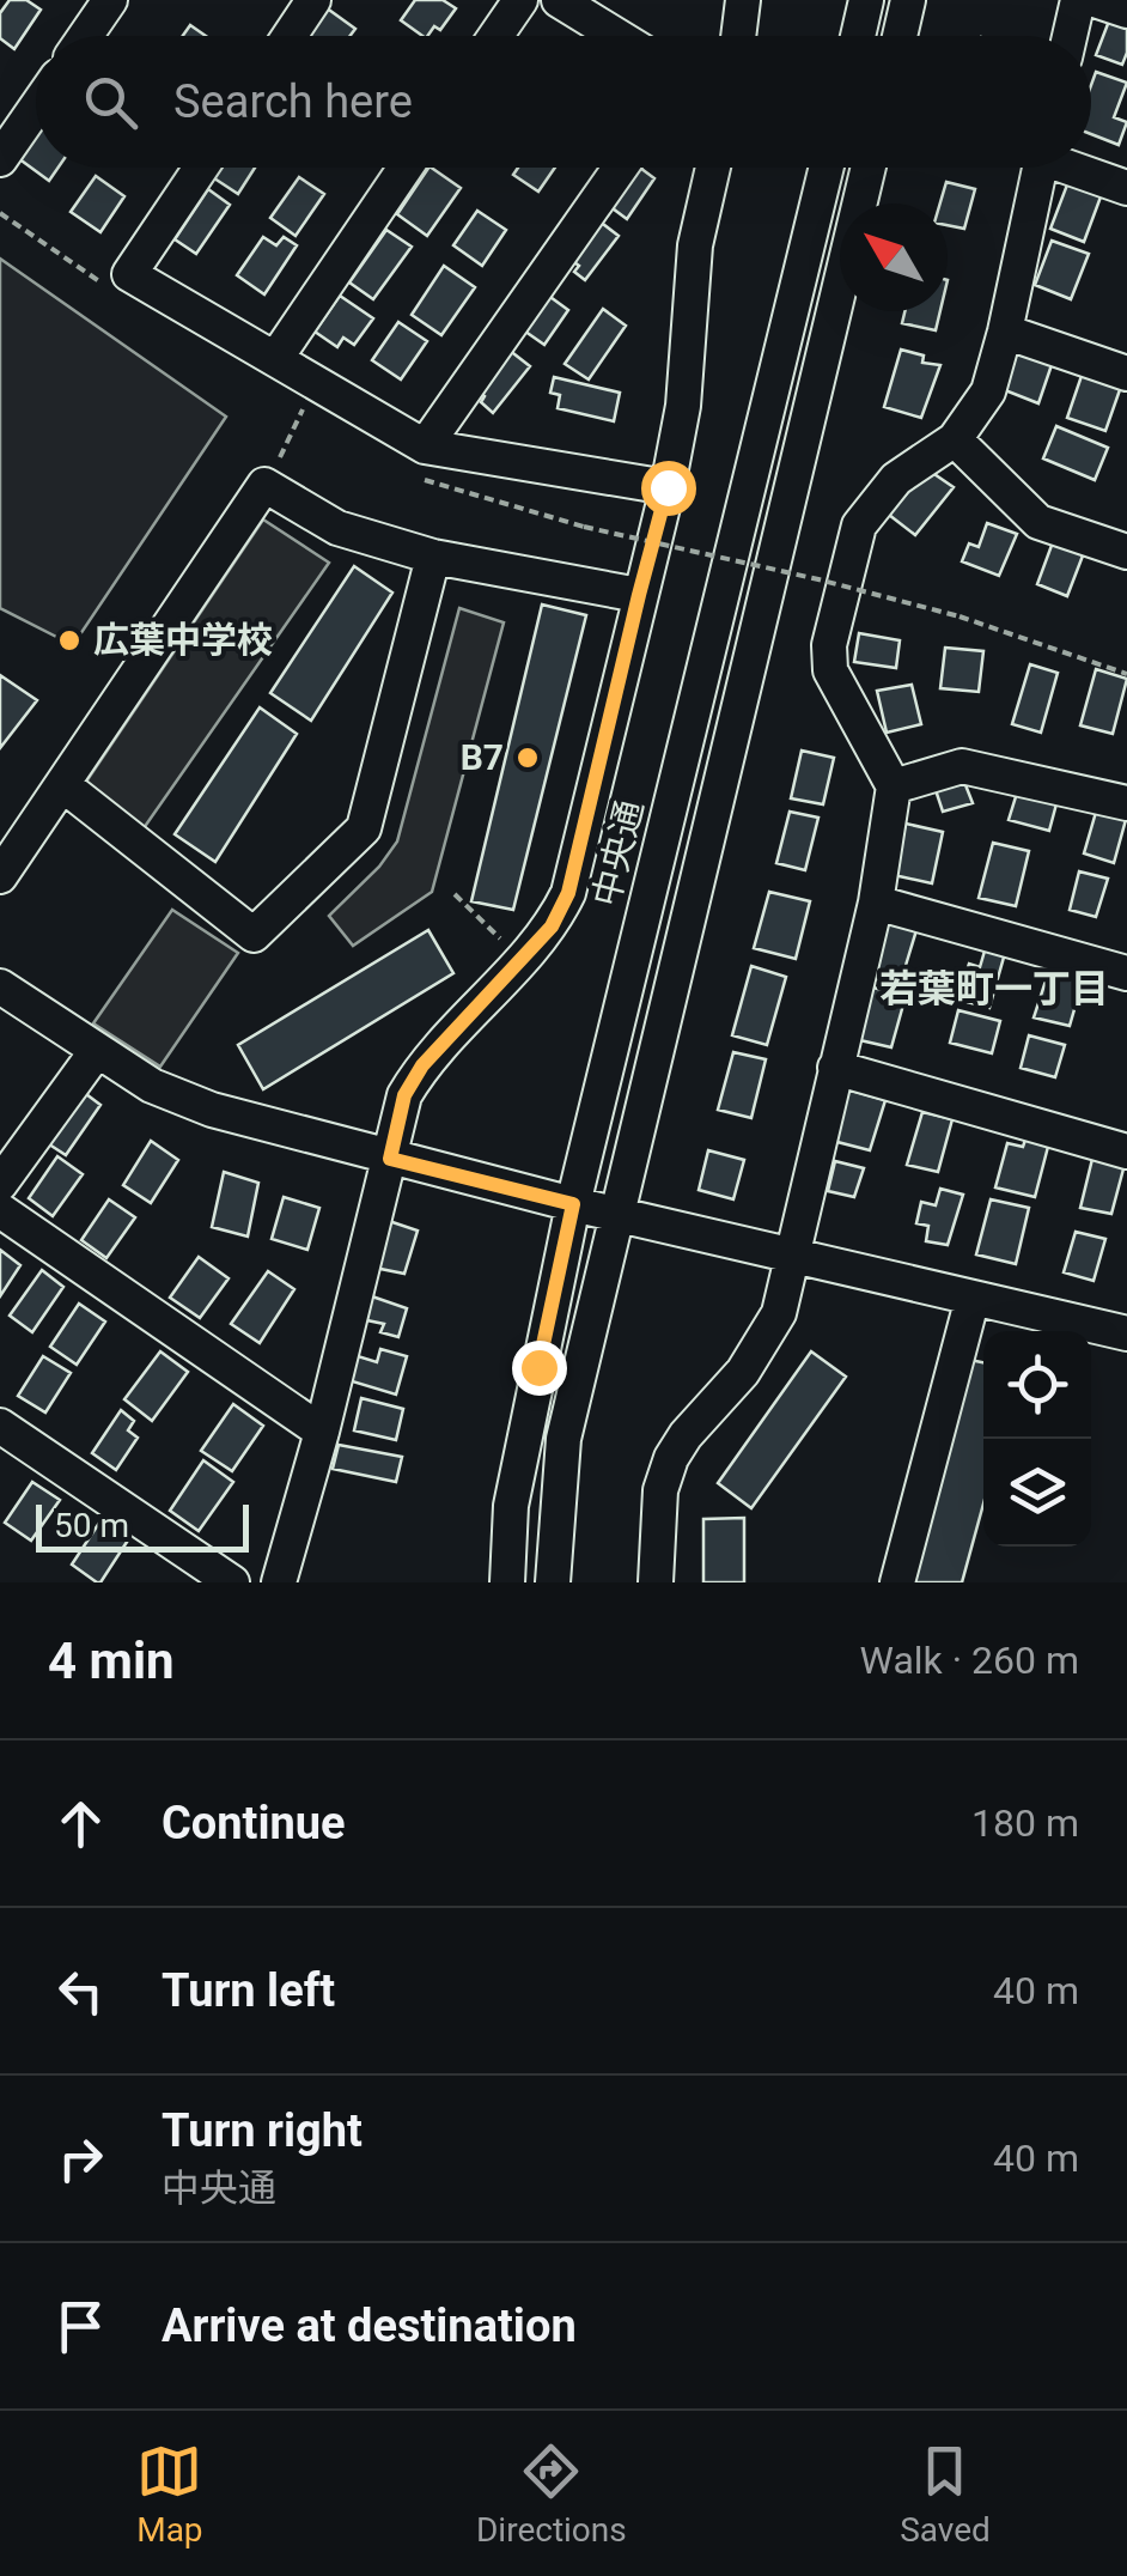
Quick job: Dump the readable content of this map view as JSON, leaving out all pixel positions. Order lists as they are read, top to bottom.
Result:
{
  "streets": {
    "street": ["中央通"]
  },
  "districts": ["若葉町一丁目"],
  "places": ["広葉中学校", "B7"],
  "scale_bar": "50 m",
  "north": "top left",
  "page": {
    "search": "Search here",
    "scale": "50 m",
    "heading": ["4 min", "Walk · 260 m"],
    "list": [
      ["Continue", "180 m"],
      ["Turn left", "40 m"],
      ["Turn right", "中央通", "40 m"],
      "Arrive at destination"
    ],
    "nav": ["Map", "Directions", "Saved"]
  }
}
